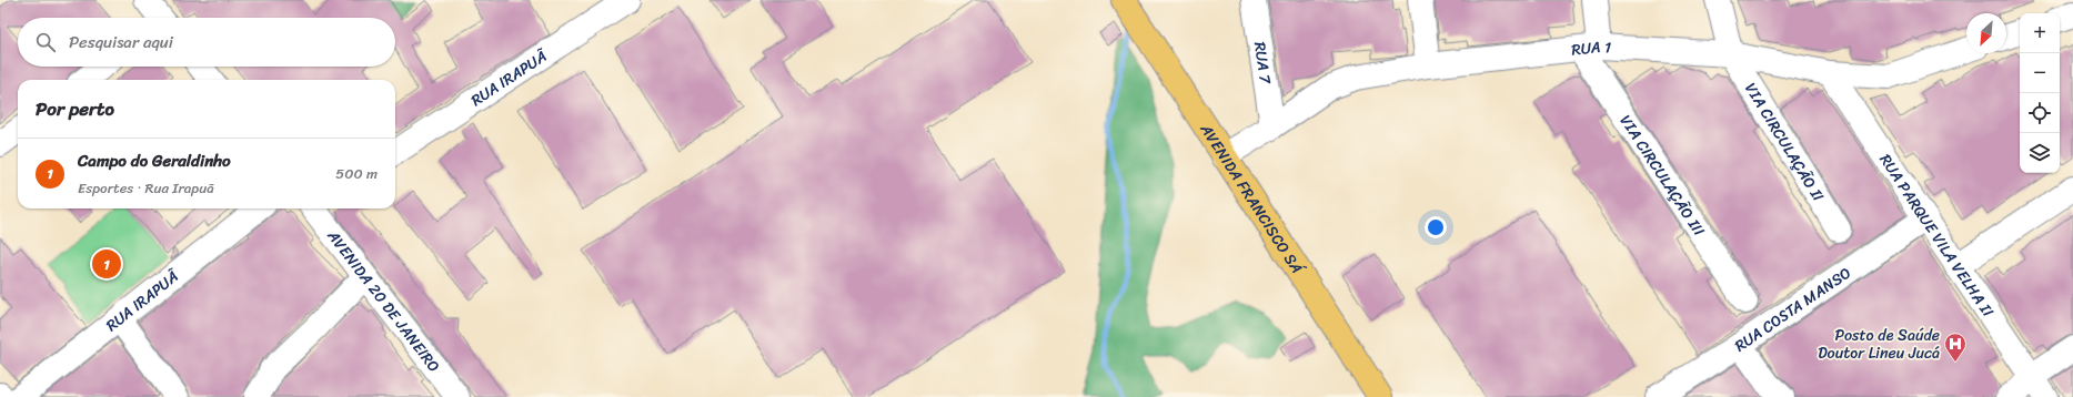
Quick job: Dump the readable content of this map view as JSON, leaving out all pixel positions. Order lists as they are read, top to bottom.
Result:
{
  "streets": {
    "main road": ["AVENIDA FRANCISCO SÁ"],
    "street": [
      "RUA 1",
      "RUA 7",
      "RUA IRAPUÃ",
      "VIA CIRCULAÇÃO II",
      "VIA CIRCULAÇÃO III",
      "RUA PARQUE VILA VELHA II",
      "AVENIDA 20 DE JANEIRO",
      "RUA COSTA MANSO"
    ]
  },
  "crossings": [
    ["RUA 1", "RUA 7"],
    ["RUA 1", "VIA CIRCULAÇÃO II"],
    ["RUA 1", "VIA CIRCULAÇÃO III"],
    ["RUA 1", "AVENIDA FRANCISCO SÁ"],
    ["RUA 1", "RUA PARQUE VILA VELHA II"],
    ["RUA PARQUE VILA VELHA II", "RUA COSTA MANSO"]
  ],
  "places": {
    "hospital": ["Posto de Saúde Doutor Lineu Jucá"]
  },
  "north": "bottom left",
  "page": {
    "map_buttons": ["+", "−"],
    "search": "Pesquisar aqui",
    "heading": "Por perto",
    "list": [
      {
        "mark": "1",
        "name": "Campo do Geraldinho",
        "note": "Esportes · Rua Irapuã",
        "value": "500 m"
      }
    ],
    "pins": "1"
  }
}
